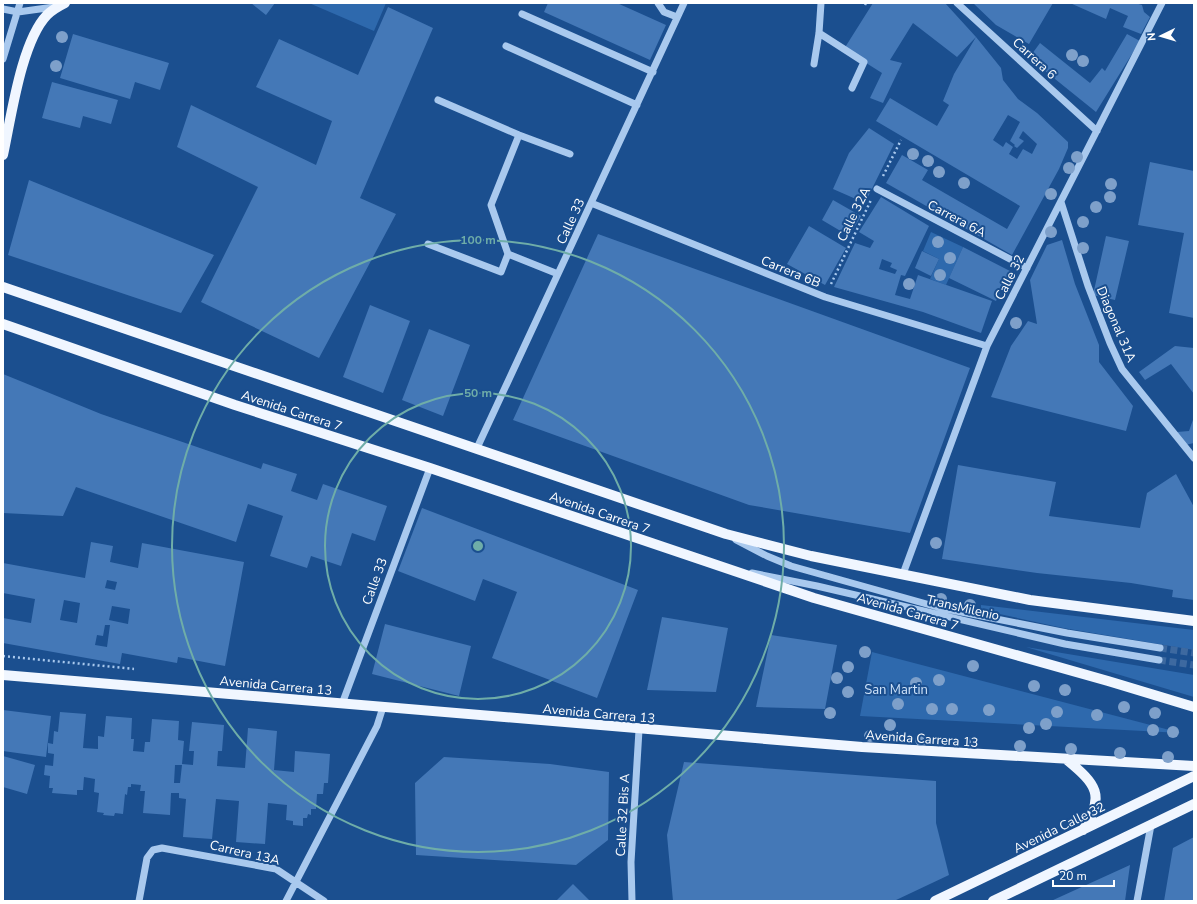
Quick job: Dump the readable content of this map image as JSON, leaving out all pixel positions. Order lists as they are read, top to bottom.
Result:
{
  "streets": {
    "main road": ["Avenida Carrera 7", "Avenida Carrera 13", "Avenida Calle 32"],
    "street": [
      "Carrera 6",
      "Carrera 6A",
      "Calle 33",
      "Carrera 6B",
      "Calle 32",
      "Diagonal 31A",
      "TransMilenio",
      "Calle 32 Bis A",
      "Carrera 13A"
    ],
    "path": ["Calle 32A"]
  },
  "crossings": [
    ["Carrera 6", "Calle 32"],
    ["Calle 32A", "Carrera 6A"],
    ["Calle 32A", "Carrera 6B"],
    ["Carrera 6A", "Calle 32"],
    ["Calle 33", "Carrera 6B"],
    ["Calle 33", "Avenida Carrera 7"],
    ["Calle 33", "Avenida Carrera 13"],
    ["Carrera 6B", "Calle 32"],
    ["Calle 32", "Diagonal 31A"],
    ["Calle 32", "Avenida Carrera 7"],
    ["Avenida Carrera 7", "TransMilenio"],
    ["Avenida Carrera 13", "Calle 32 Bis A"]
  ],
  "parks": ["San Martin"],
  "scale_bar": "20 m",
  "north": "left",
  "rings": ["100 m", "50 m"]
}
